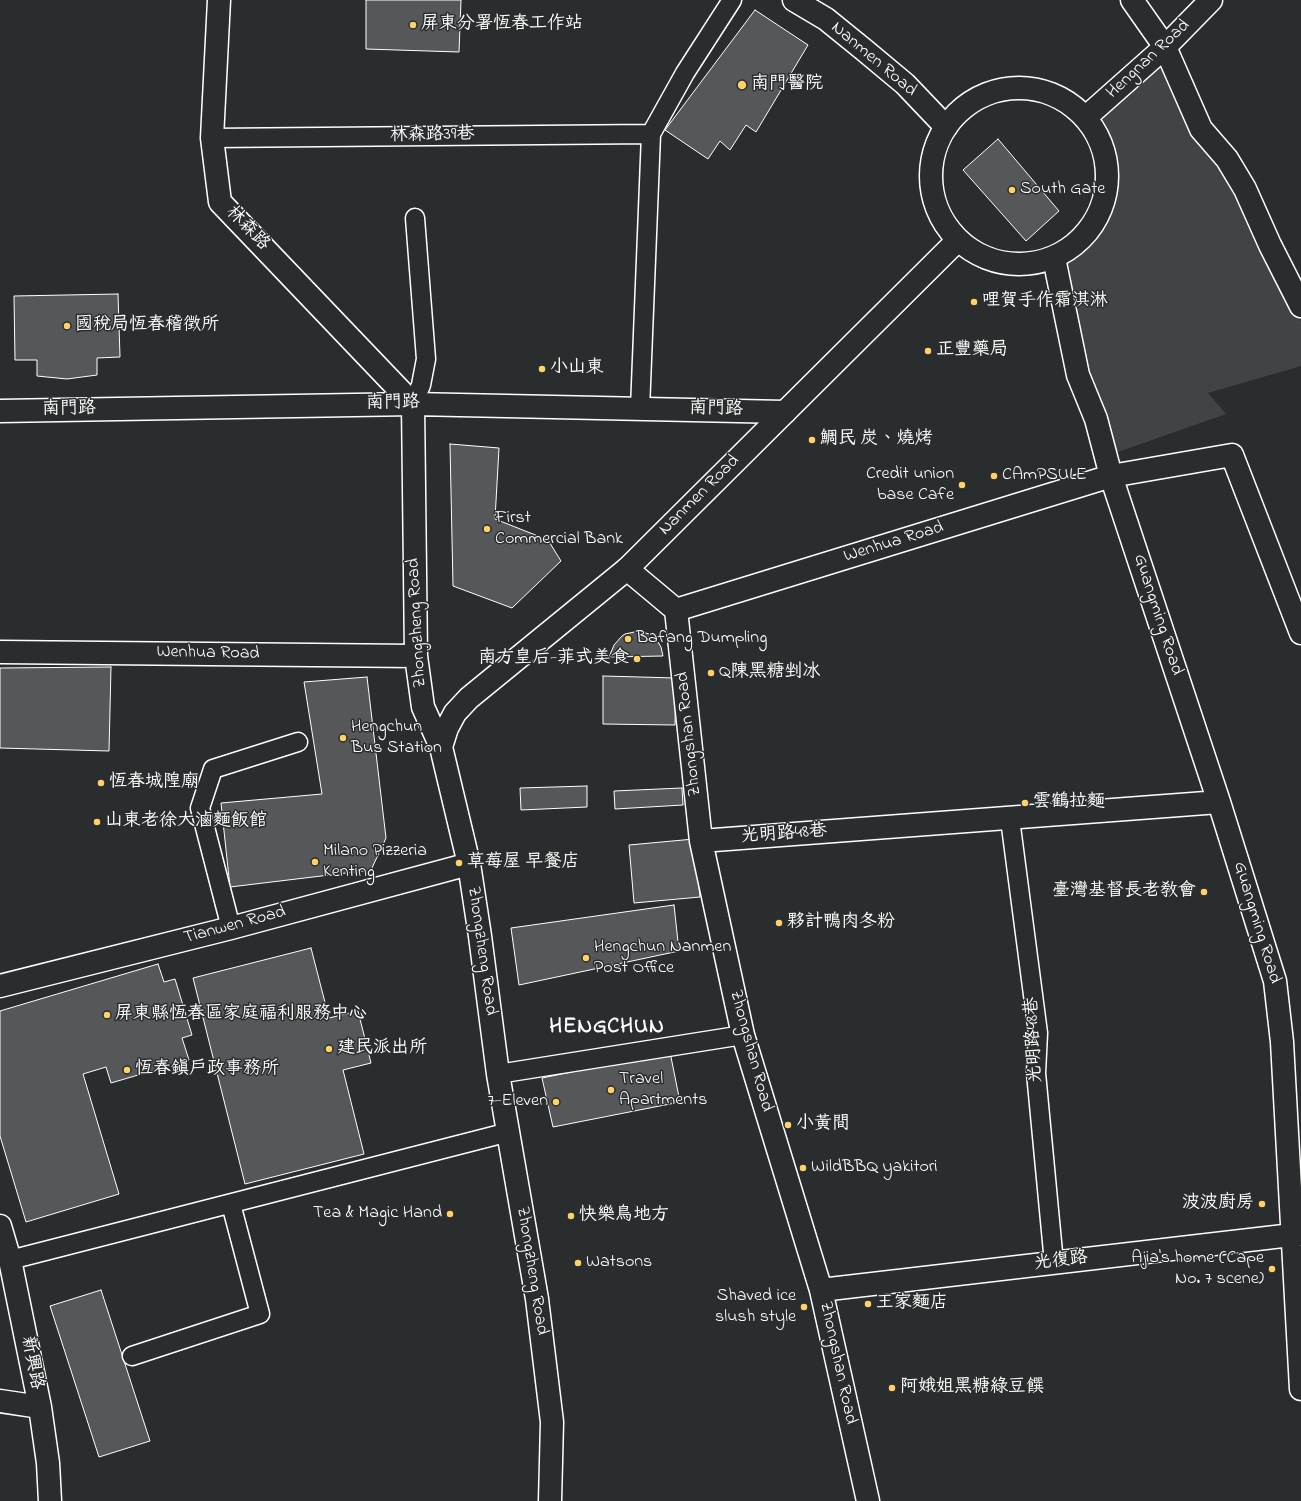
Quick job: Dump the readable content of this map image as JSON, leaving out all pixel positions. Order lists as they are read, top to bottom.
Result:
{
  "streets": {
    "street": [
      "Nanmen Road",
      "Hengnan Road",
      "林森路",
      "南門路",
      "Wenhua Road",
      "Guangming Road",
      "Zhongzheng Road",
      "Zhongshan Road",
      "光明路48巷",
      "Tianwen Road",
      "光復路",
      "新興路"
    ],
    "lane": ["林森路39巷"]
  },
  "crossings": [
    ["Nanmen Road", "南門路"],
    ["Nanmen Road", "Zhongzheng Road"],
    ["林森路39巷", "林森路"],
    ["林森路", "南門路"],
    ["林森路", "Zhongzheng Road"],
    ["南門路", "Zhongzheng Road"],
    ["Wenhua Road", "Guangming Road"],
    ["Wenhua Road", "Zhongzheng Road"],
    ["Wenhua Road", "Zhongshan Road"],
    ["Guangming Road", "光明路48巷"],
    ["Guangming Road", "光復路"],
    ["Zhongzheng Road", "Tianwen Road"],
    ["Zhongshan Road", "光明路48巷"],
    ["Zhongshan Road", "光復路"],
    ["光明路48巷", "光復路"]
  ],
  "districts": ["HENGCHUN"],
  "places": [
    "屏東分署恆春工作站",
    "南門醫院",
    "South Gate",
    "哩賀手作霜淇淋",
    "國稅局恆春稽徵所",
    "正豐藥局",
    "小山東",
    "鯛民 炭、燒烤",
    "CAmPSULE",
    "Credit union base Cafe",
    "First Commercial Bank",
    "Bafang Dumpling",
    "南方皇后-菲式美食",
    "Q陳黑糖剉冰",
    "Hengchun Bus Station",
    "恆春城隍廟",
    "雲鶴拉麵",
    "山東老徐大滷麵飯館",
    "Milano Pizzeria Kenting",
    "草莓屋 早餐店",
    "臺灣基督長老教會",
    "夥計鴨肉冬粉",
    "Hengchun Nanmen Post Office",
    "屏東縣恆春區家庭福利服務中心",
    "建民派出所",
    "恆春鎮戶政事務所",
    "Travel Apartments",
    "7-Eleven",
    "小黃間",
    "WildBBQ yakitori",
    "波波廚房",
    "Tea & Magic Hand",
    "快樂鳥地方",
    "Watsons",
    "Ajia's home (Cape No. 7 scene)",
    "王家麵店",
    "Shaved ice slush style",
    "阿娥姐黑糖綠豆饌"
  ]
}
